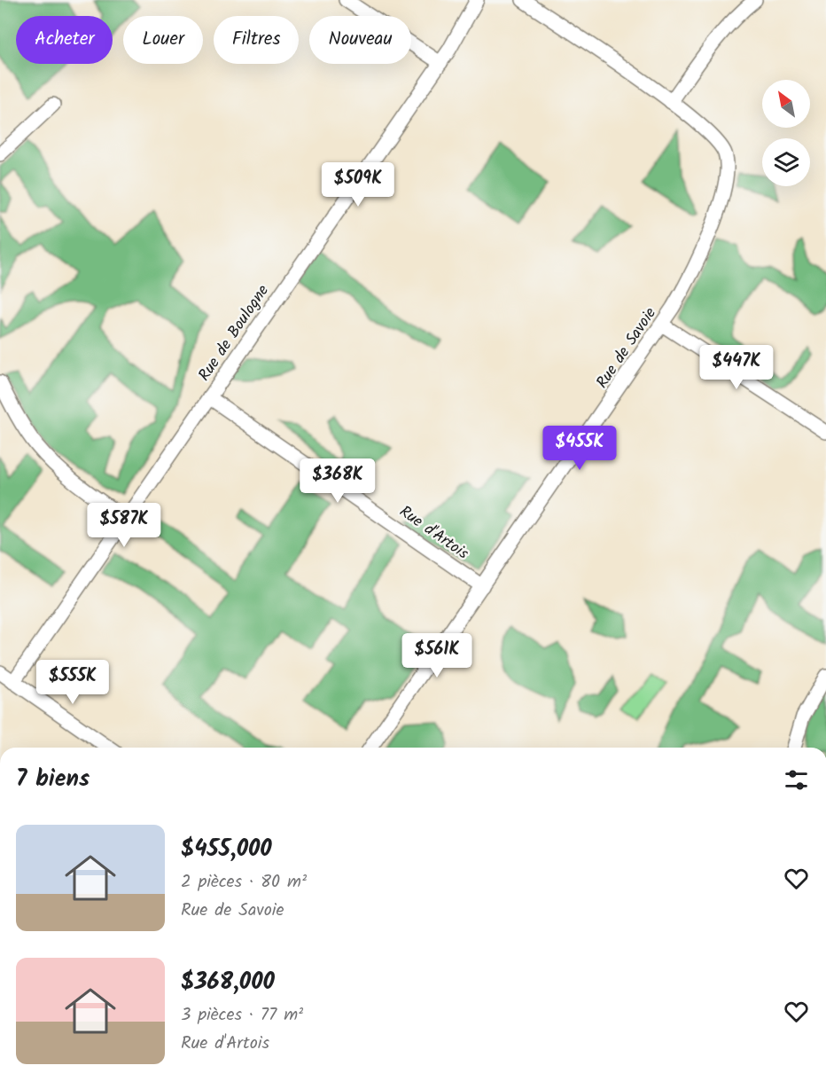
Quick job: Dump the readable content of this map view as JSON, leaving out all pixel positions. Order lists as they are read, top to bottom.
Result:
{
  "streets": {
    "street": ["Rue de Boulogne", "Rue de Savoie", "Rue d'Artois"]
  },
  "crossings": [
    ["Rue de Boulogne", "Rue d'Artois"],
    ["Rue de Savoie", "Rue d'Artois"]
  ],
  "north": "top left",
  "page": {
    "chip": [
      "Acheter",
      "Louer",
      "Filtres",
      "Nouveau"
    ],
    "price": [
      "$509K",
      "$447K",
      "$455K",
      "$368K",
      "$587K",
      "$561K",
      "$555K"
    ],
    "heading": "7 biens",
    "list": [
      {
        "name": "$455,000",
        "note": "2 pièces · 80 m² · Rue de Savoie"
      },
      {
        "name": "$368,000",
        "note": "3 pièces · 77 m² · Rue d'Artois"
      }
    ]
  }
}
